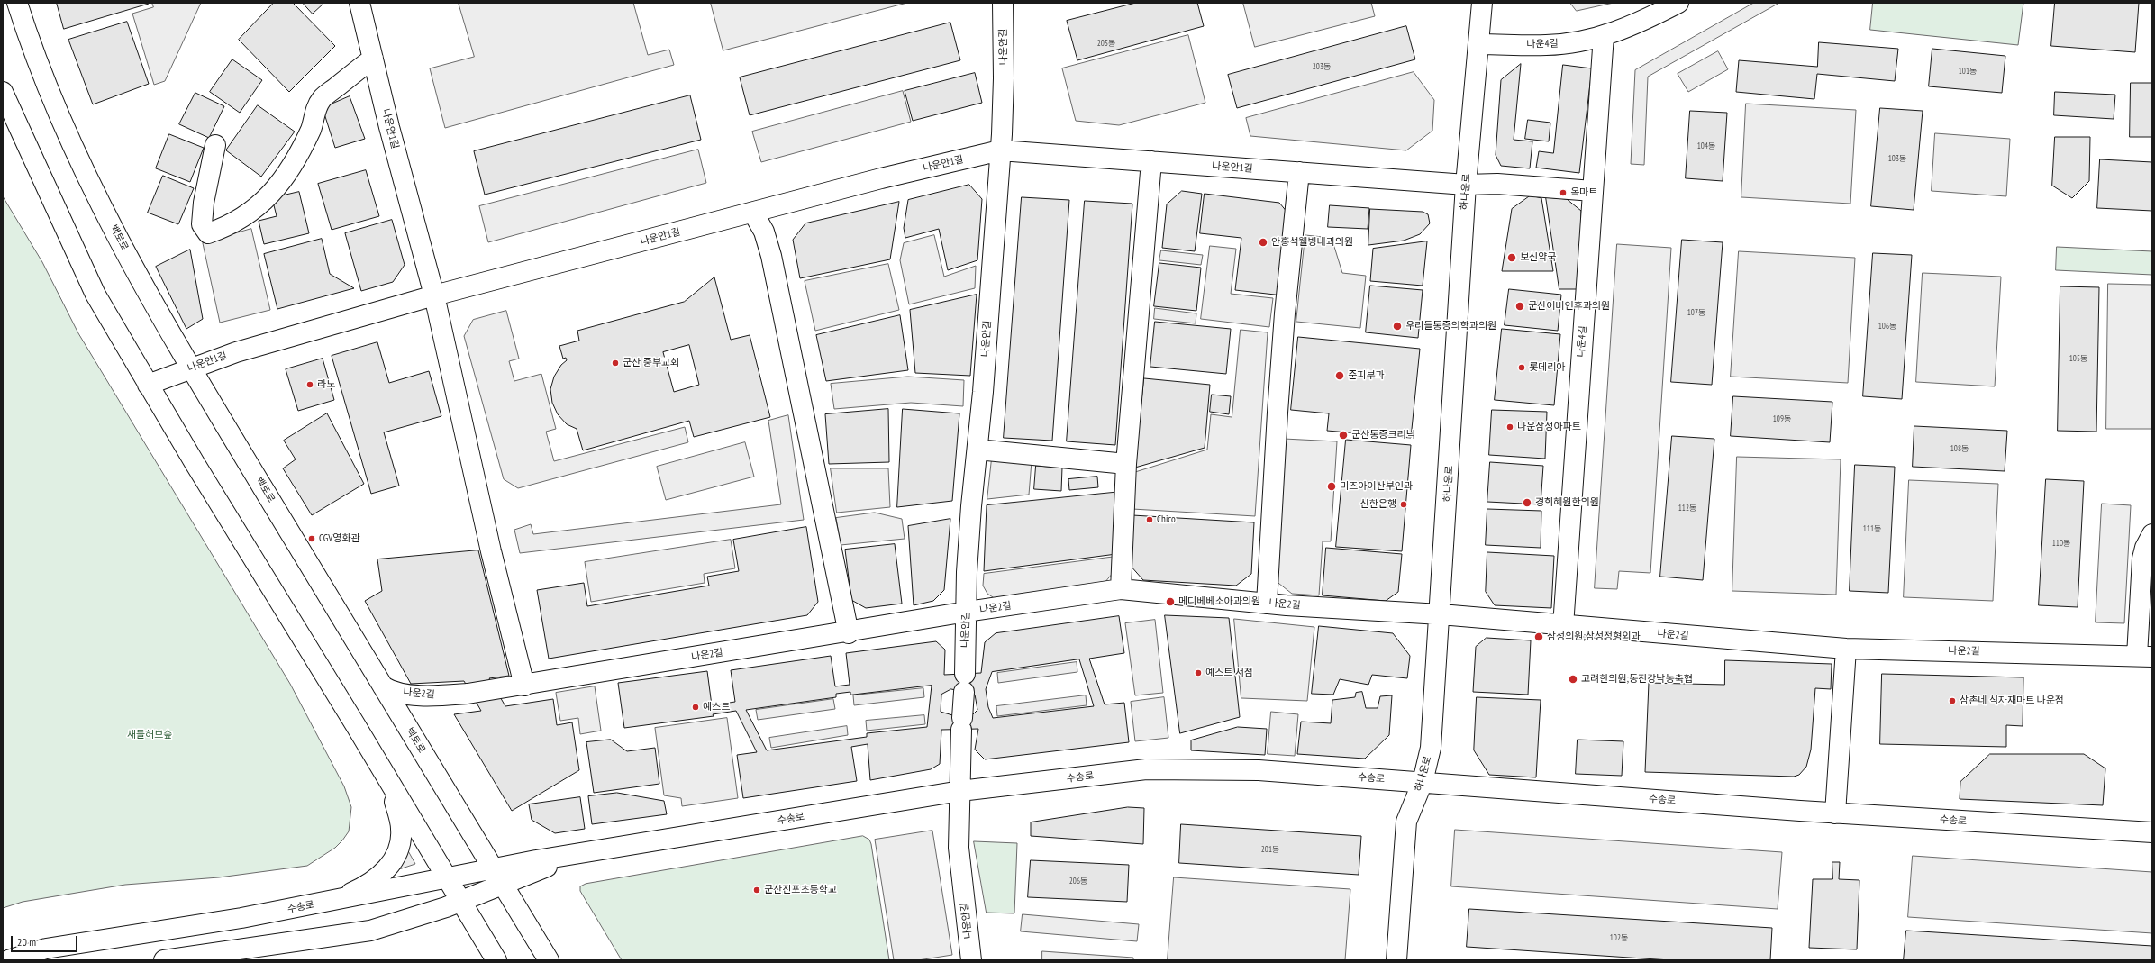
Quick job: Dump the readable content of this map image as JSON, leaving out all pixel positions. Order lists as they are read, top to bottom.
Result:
{
  "streets": {
    "street": [
      "나운4길",
      "나운안길",
      "나운안1길",
      "하나운로",
      "백토로",
      "나운2길",
      "수송로"
    ]
  },
  "crossings": [
    ["나운4길", "나운안1길"],
    ["나운4길", "하나운로"],
    ["나운4길", "나운2길"],
    ["나운안길", "나운안1길"],
    ["나운안길", "나운2길"],
    ["나운안길", "수송로"],
    ["나운안1길", "하나운로"],
    ["나운안1길", "백토로"],
    ["하나운로", "나운2길"],
    ["하나운로", "수송로"],
    ["백토로", "나운2길"],
    ["백토로", "수송로"]
  ],
  "parks": ["새들허브숲"],
  "places": [
    "옥마트",
    "안홍석웰빙내과의원",
    "보신약국",
    "군산이비인후과의원",
    "우리들통증의학과의원",
    "군산 중부교회",
    "롯데리아",
    "준피부과",
    "라노",
    "나운삼성아파트",
    "군산통증크리닉",
    "미즈아이산부인과",
    "경희혜원한의원",
    "신한은행",
    "Chico",
    "CGV영화관",
    "메디베베소아과의원",
    "삼성의원;삼성정형외과",
    "예스트 서점",
    "고려한의원;동진강낙농축협",
    "삼촌네 식자재마트 나운점",
    "예스트",
    "군산진포초등학교"
  ],
  "house_numbers": [
    "205동",
    "203동",
    "101동",
    "104동",
    "103동",
    "107동",
    "106동",
    "105동",
    "109동",
    "108동",
    "112동",
    "111동",
    "110동",
    "201동",
    "206동",
    "102동"
  ],
  "scale_bar": "20 m"
}
